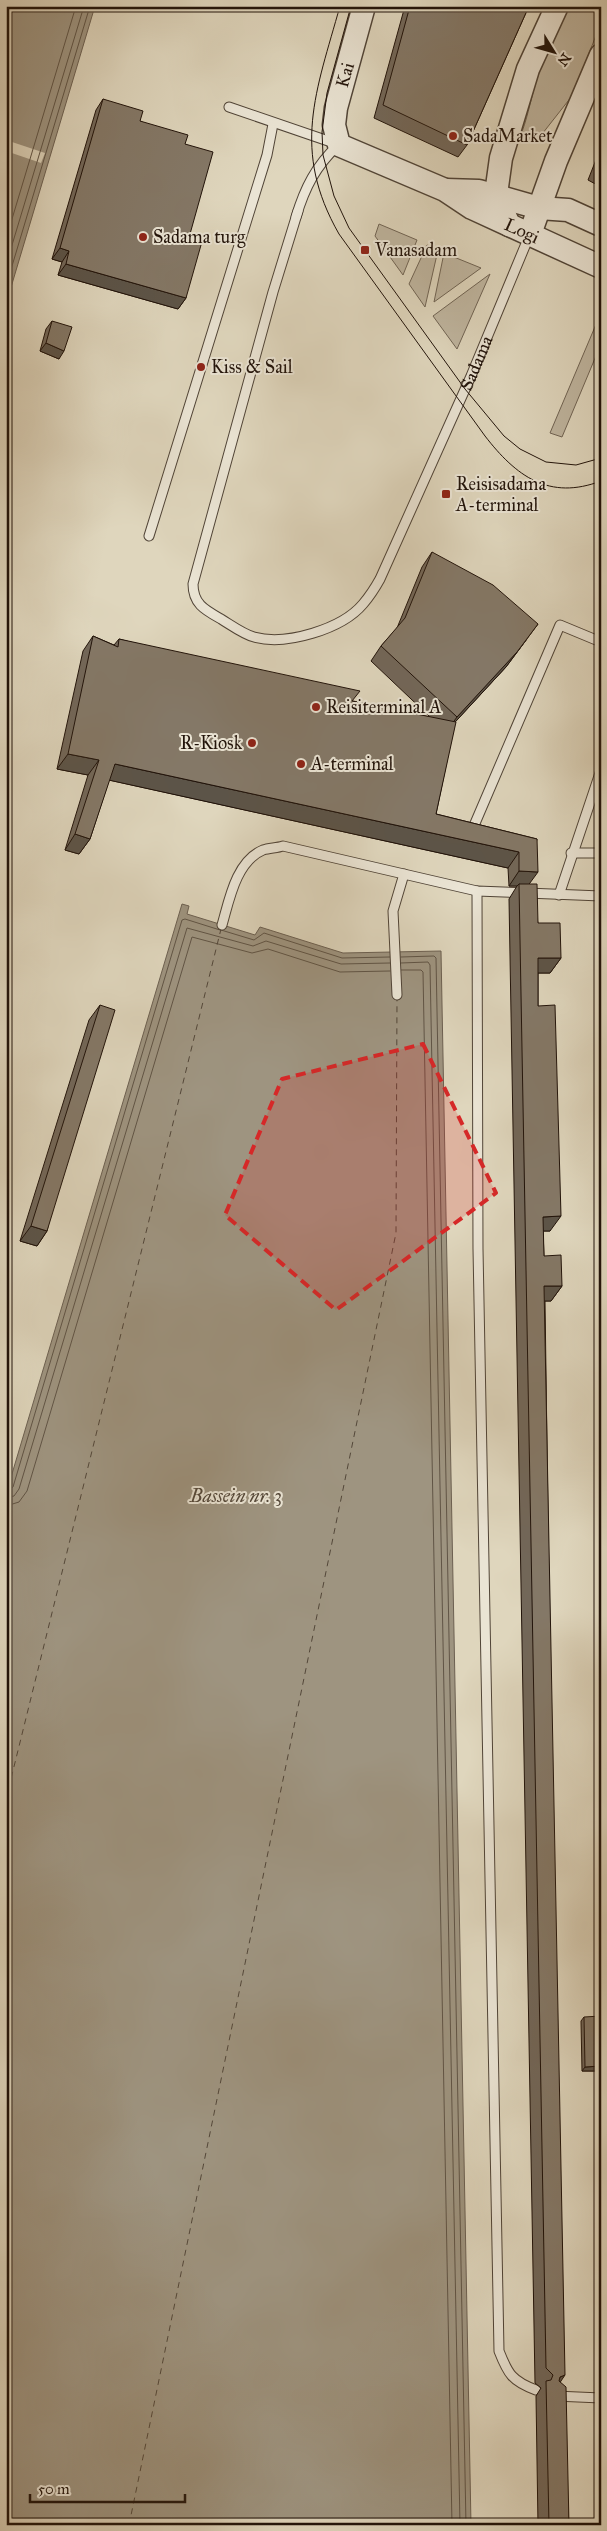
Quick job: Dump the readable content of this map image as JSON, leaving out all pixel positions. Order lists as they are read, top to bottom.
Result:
{
  "streets": {
    "street": ["Kai", "Logi", "Sadama"]
  },
  "crossings": [
    ["Kai", "Logi"],
    ["Logi", "Sadama"]
  ],
  "water": ["Bassein nr. 3"],
  "places": {
    "other": [
      "SadaMarket",
      "Sadama turg",
      "Kiss & Sail",
      "Reisiterminal A",
      "R-Kiosk",
      "A-terminal"
    ],
    "transit": ["Vanasadam", "Reisisadama A-terminal"]
  },
  "scale_bar": "50 m",
  "north": "bottom right"
}
